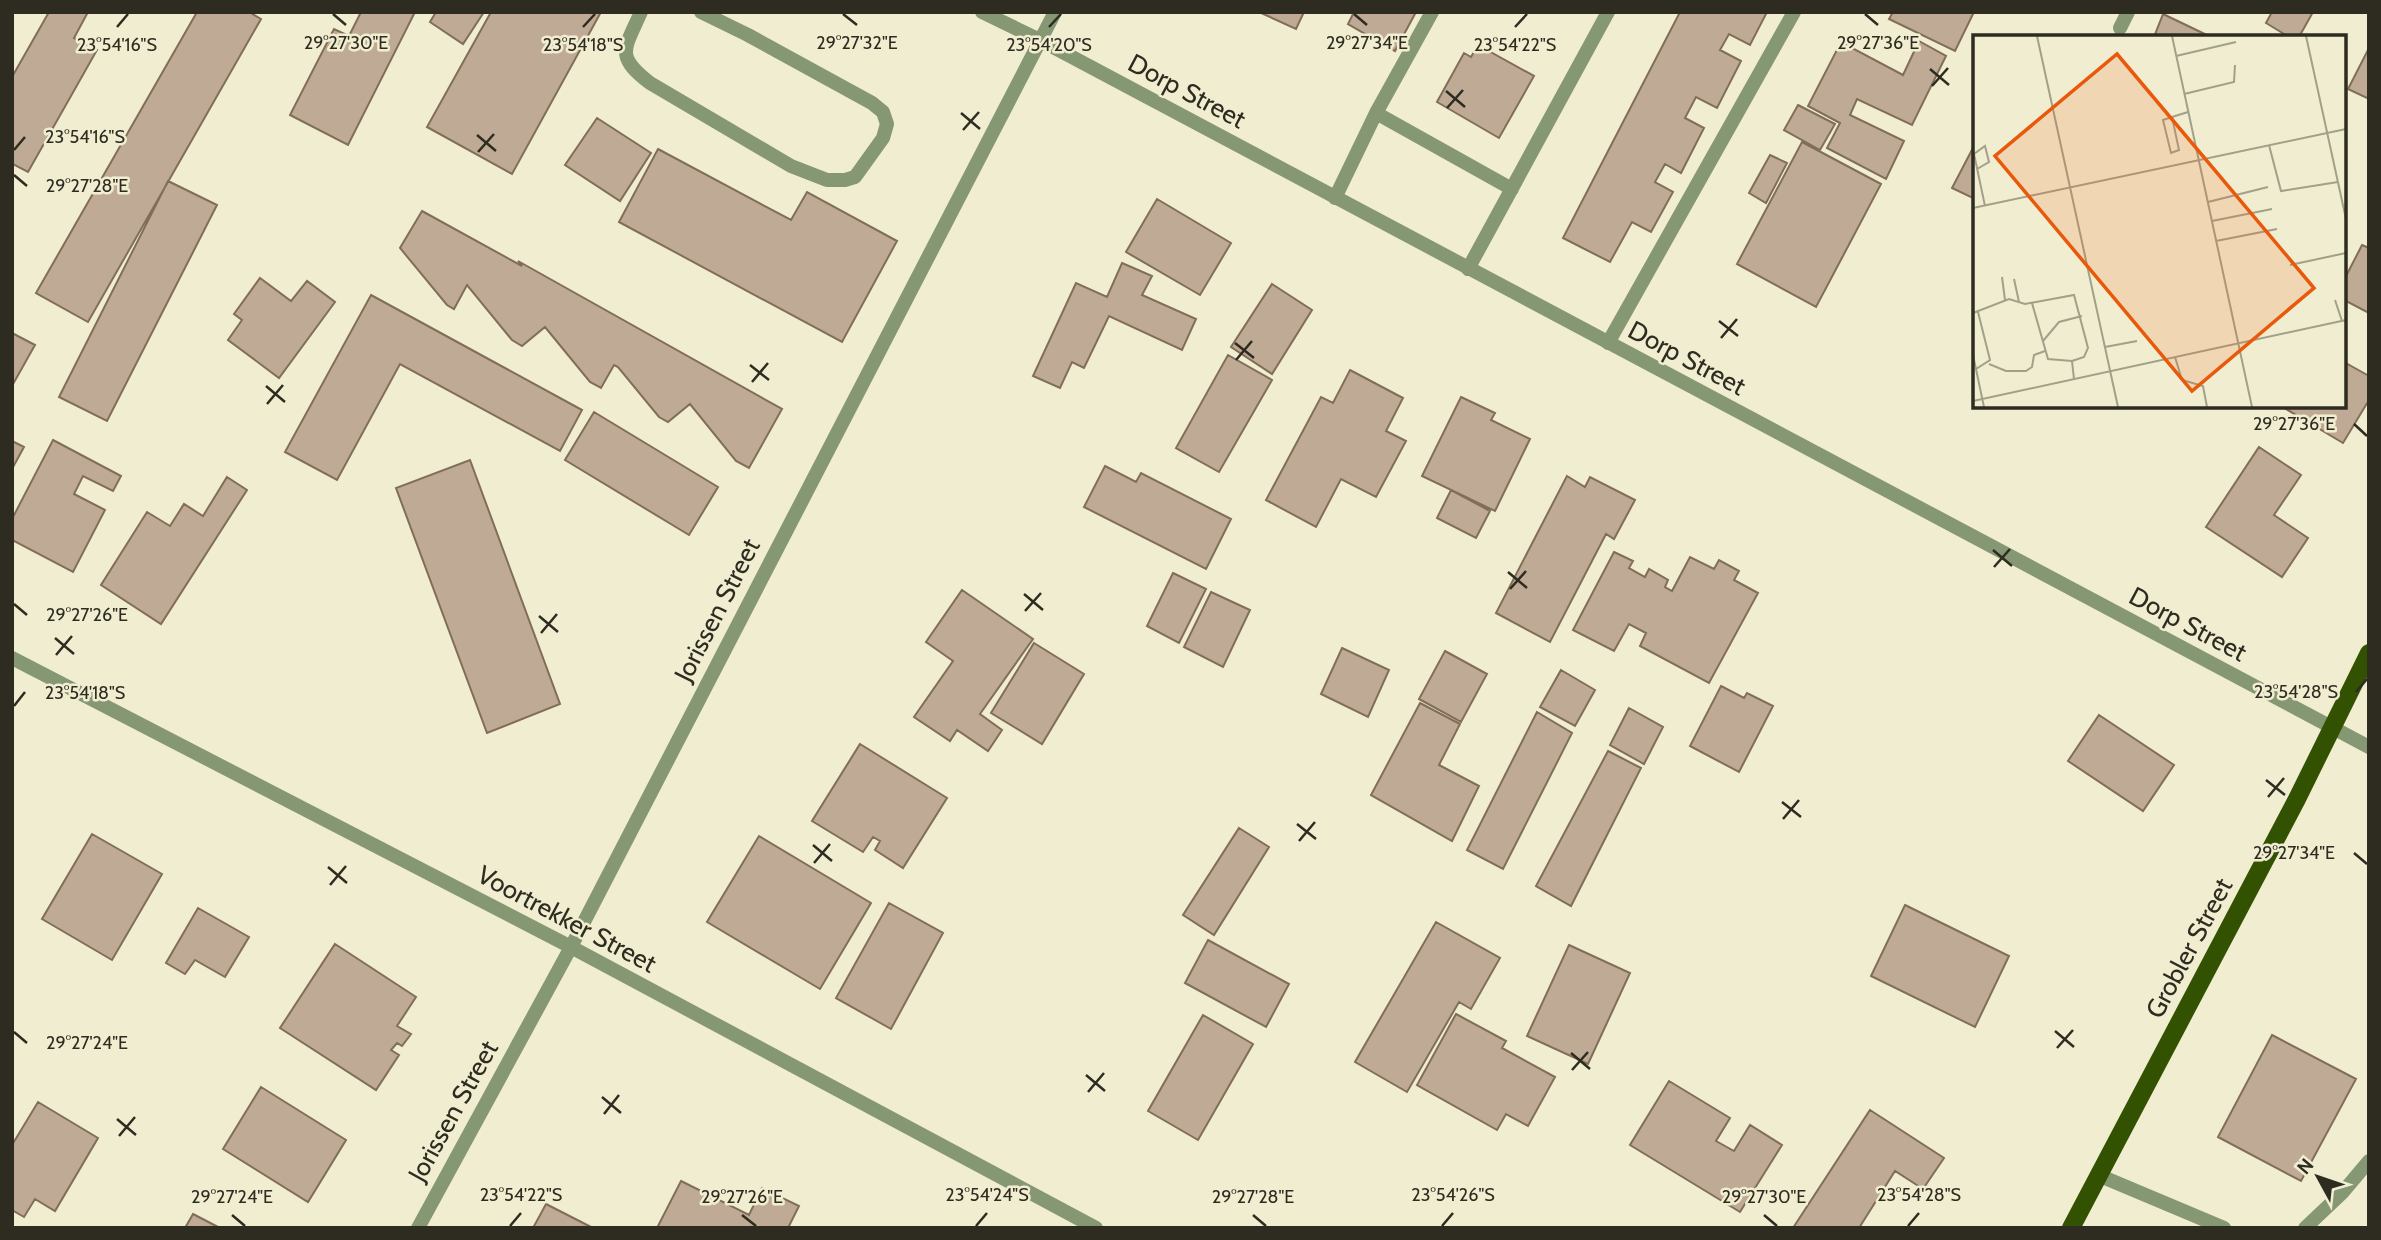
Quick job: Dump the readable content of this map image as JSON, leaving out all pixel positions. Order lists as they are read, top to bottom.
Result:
{
  "streets": {
    "main road": ["Grobler Street"],
    "street": ["Dorp Street", "Jorissen Street", "Voortrekker Street"]
  },
  "crossings": [
    ["Dorp Street", "Jorissen Street"],
    ["Dorp Street", "Grobler Street"],
    ["Jorissen Street", "Voortrekker Street"]
  ],
  "north": "top left",
  "coordinates": [
    "29°27'36\"E",
    "29°27'30\"E",
    "29°27'32\"E",
    "29°27'34\"E",
    "23°54'16\"S",
    "23°54'18\"S",
    "23°54'20\"S",
    "23°54'22\"S",
    "29°27'28\"E",
    "29°27'26\"E",
    "23°54'28\"S",
    "29°27'24\"E",
    "23°54'24\"S",
    "23°54'26\"S"
  ]
}
